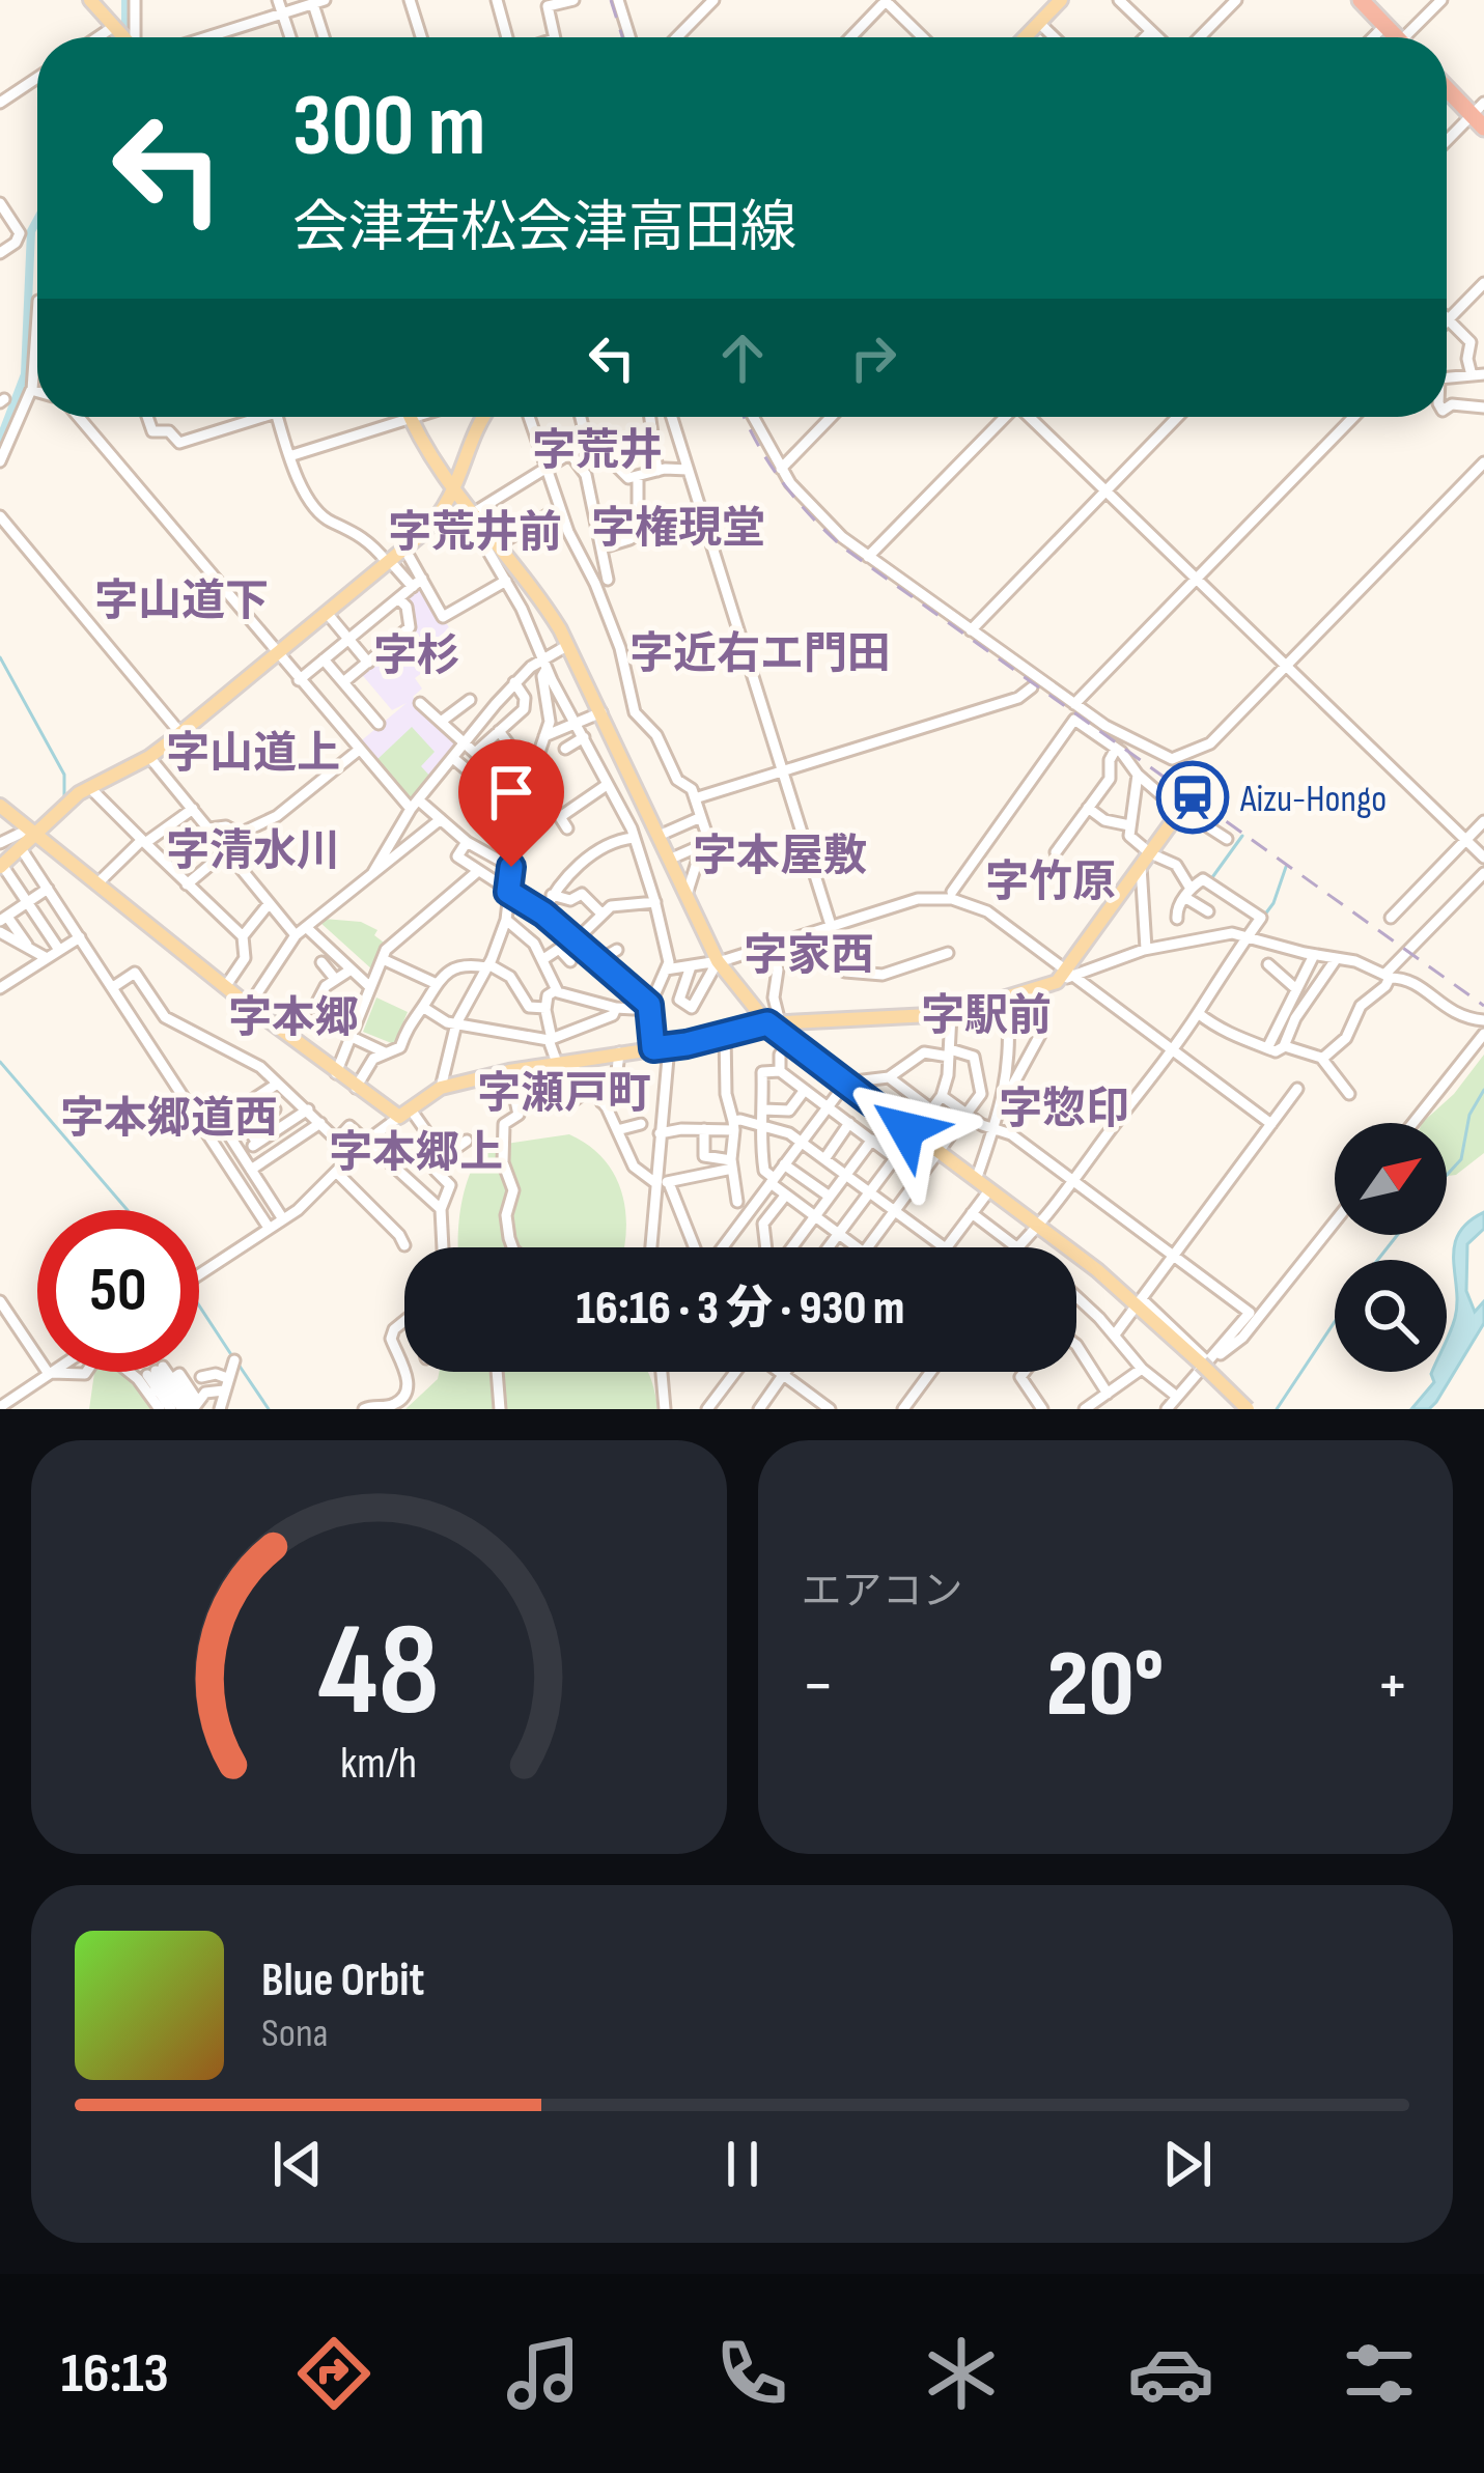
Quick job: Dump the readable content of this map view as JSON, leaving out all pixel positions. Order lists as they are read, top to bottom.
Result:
{
  "districts": [
    "字荒井",
    "字権現堂",
    "字荒井前",
    "字山道下",
    "字近右エ門田",
    "字杉",
    "字山道上",
    "字清水川",
    "字本屋敷",
    "字竹原",
    "字家西",
    "字駅前",
    "字本郷",
    "字瀬戸町",
    "字惣印",
    "字本郷道西",
    "字本郷上"
  ],
  "places": {
    "station": ["Aizu-Hongo"]
  },
  "north": "top right",
  "page": {
    "turn": ["300 m", "会津若松会津高田線"],
    "limit": "50",
    "trip": "16:16 · 3 分 · 930 m",
    "tile": "エアコン",
    "heat": ["−", "20°", "+"],
    "song": ["Blue Orbit", "Sona"],
    "tabs": "16:13",
    "gauge": ["48", "km/h"]
  }
}
